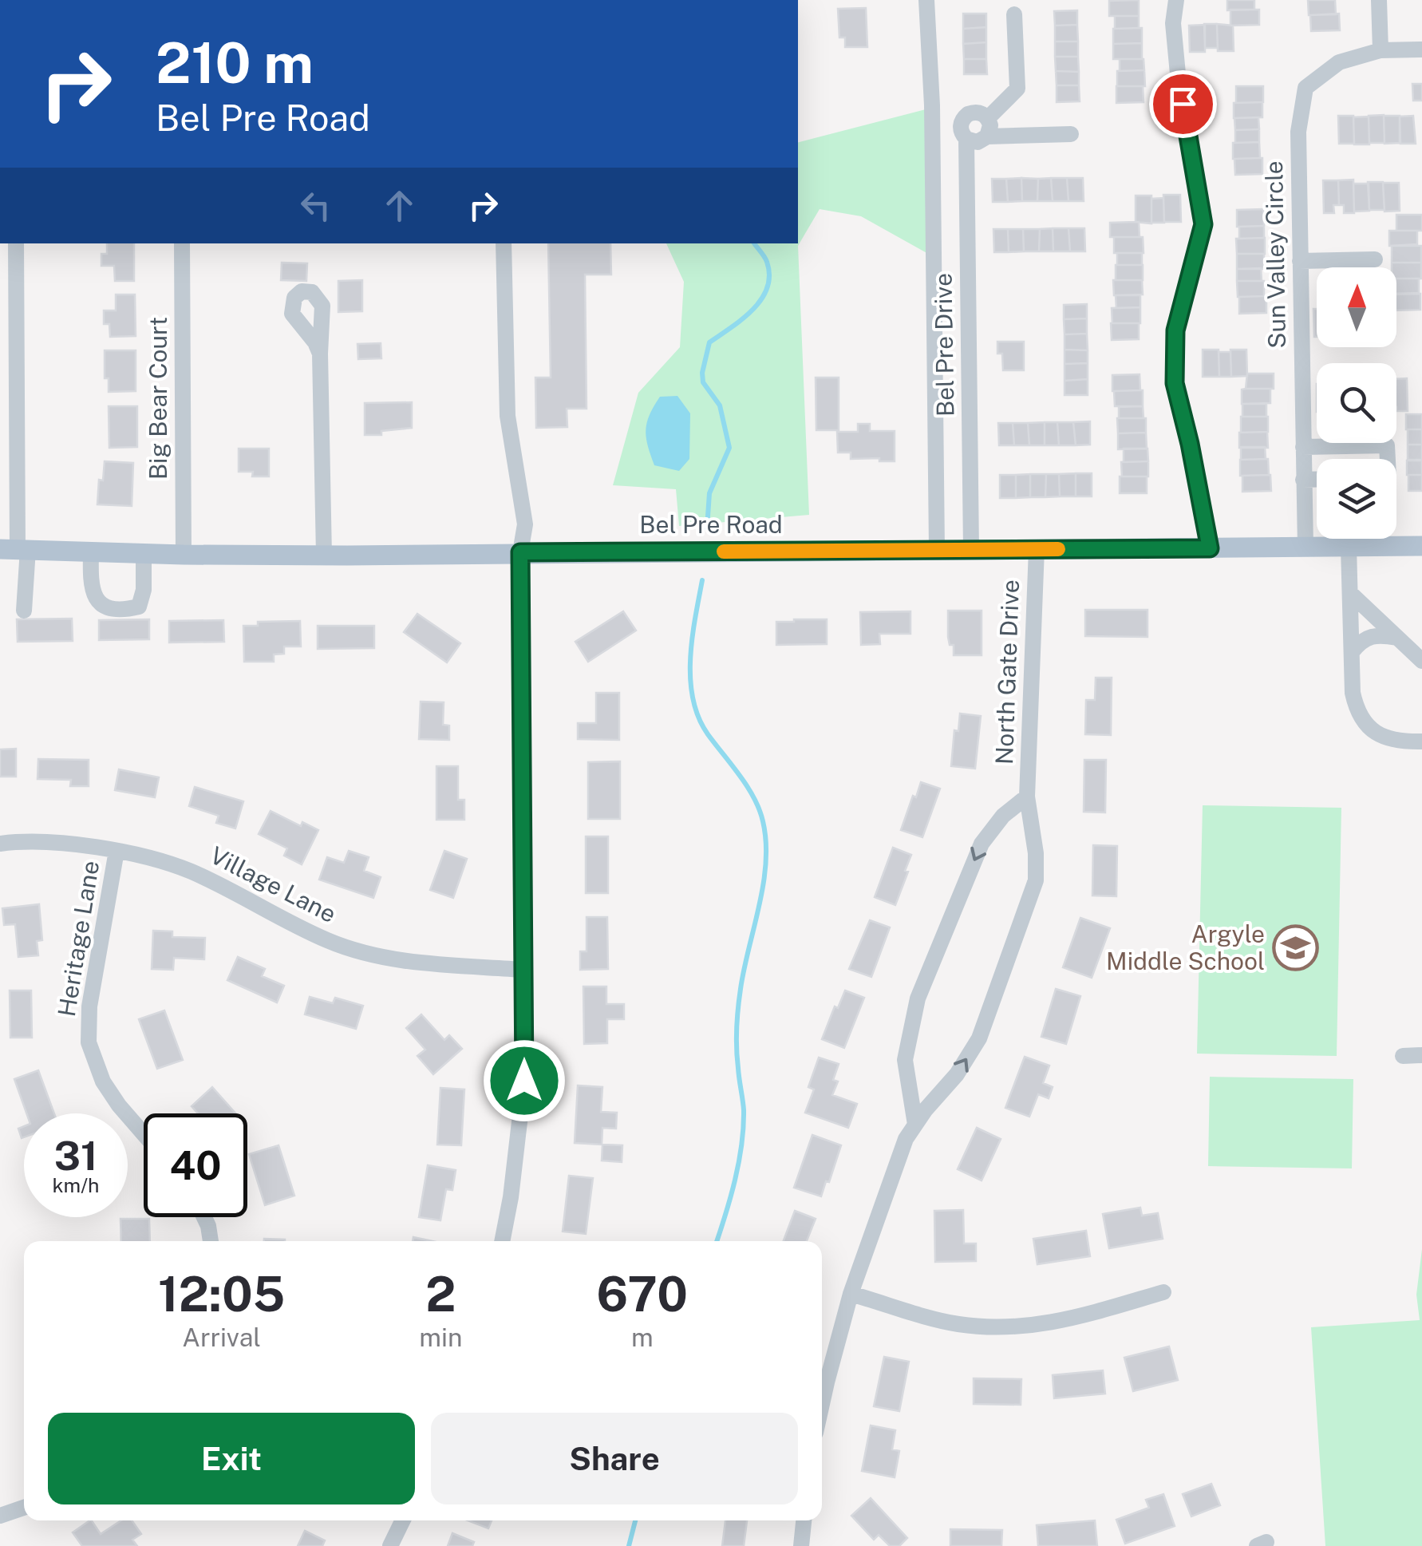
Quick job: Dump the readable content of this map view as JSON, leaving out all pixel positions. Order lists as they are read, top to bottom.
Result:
{
  "streets": {
    "main road": ["Bel Pre Road"],
    "street": [
      "Sun Valley Circle",
      "Bel Pre Drive",
      "Big Bear Court",
      "North Gate Drive",
      "Village Lane",
      "Heritage Lane"
    ]
  },
  "crossings": [
    ["Sun Valley Circle", "Bel Pre Road"],
    ["Bel Pre Drive", "Bel Pre Road"],
    ["Big Bear Court", "Bel Pre Road"],
    ["Bel Pre Road", "North Gate Drive"],
    ["Village Lane", "Heritage Lane"]
  ],
  "places": {
    "school or university": ["Argyle Middle School"]
  },
  "north": "top",
  "page": {
    "turn": ["210 m", "Bel Pre Road"],
    "speed": "31 km/h",
    "limit": "40",
    "eta": [
      "12:05",
      "Arrival",
      "2",
      "min",
      "670",
      "m"
    ],
    "buttons": ["Exit", "Share"]
  }
}
